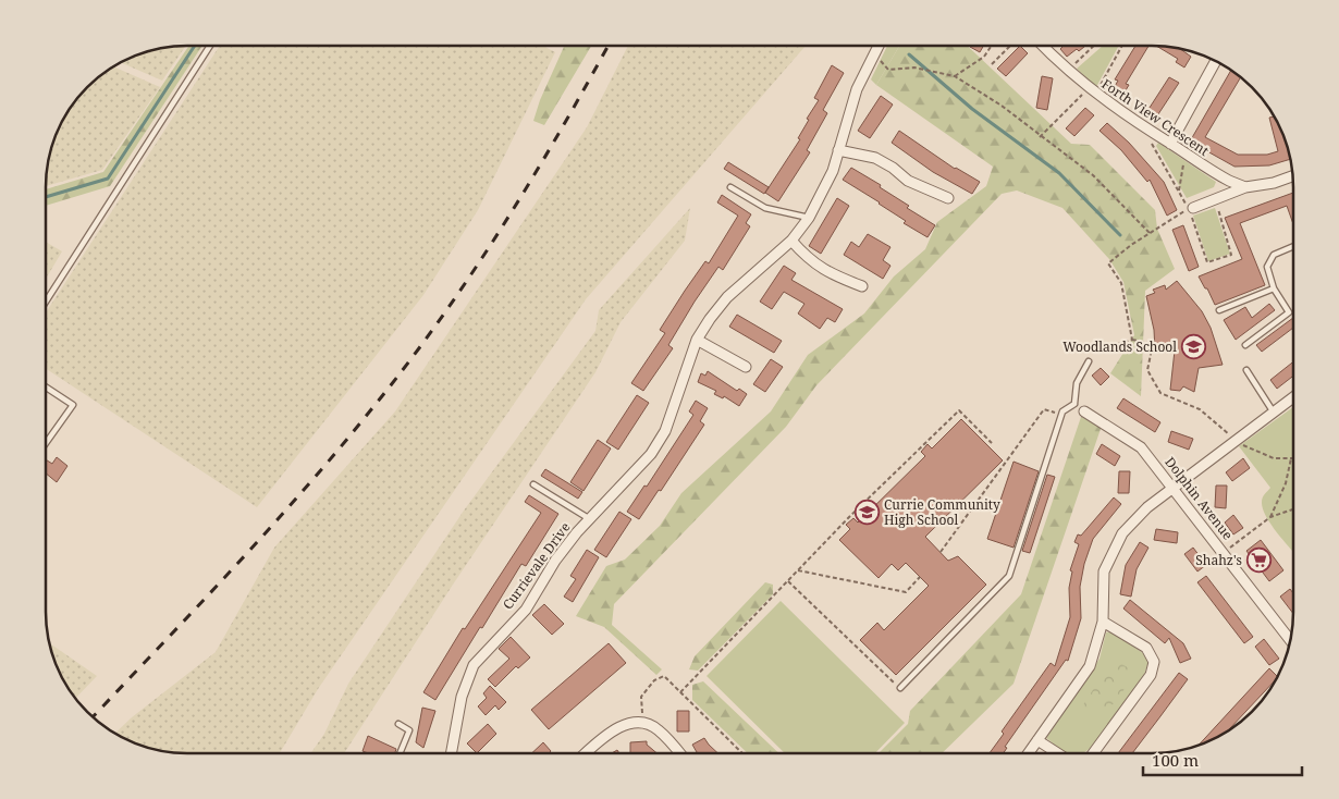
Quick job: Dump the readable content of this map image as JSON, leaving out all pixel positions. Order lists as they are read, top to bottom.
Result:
{
  "streets": {
    "street": ["Forth View Crescent", "Dolphin Avenue", "Currievale Drive"]
  },
  "places": {
    "school or university": ["Woodlands School", "Currie Community High School"],
    "supermarket": ["Shahz's"]
  },
  "scale_bar": "100 m"
}
